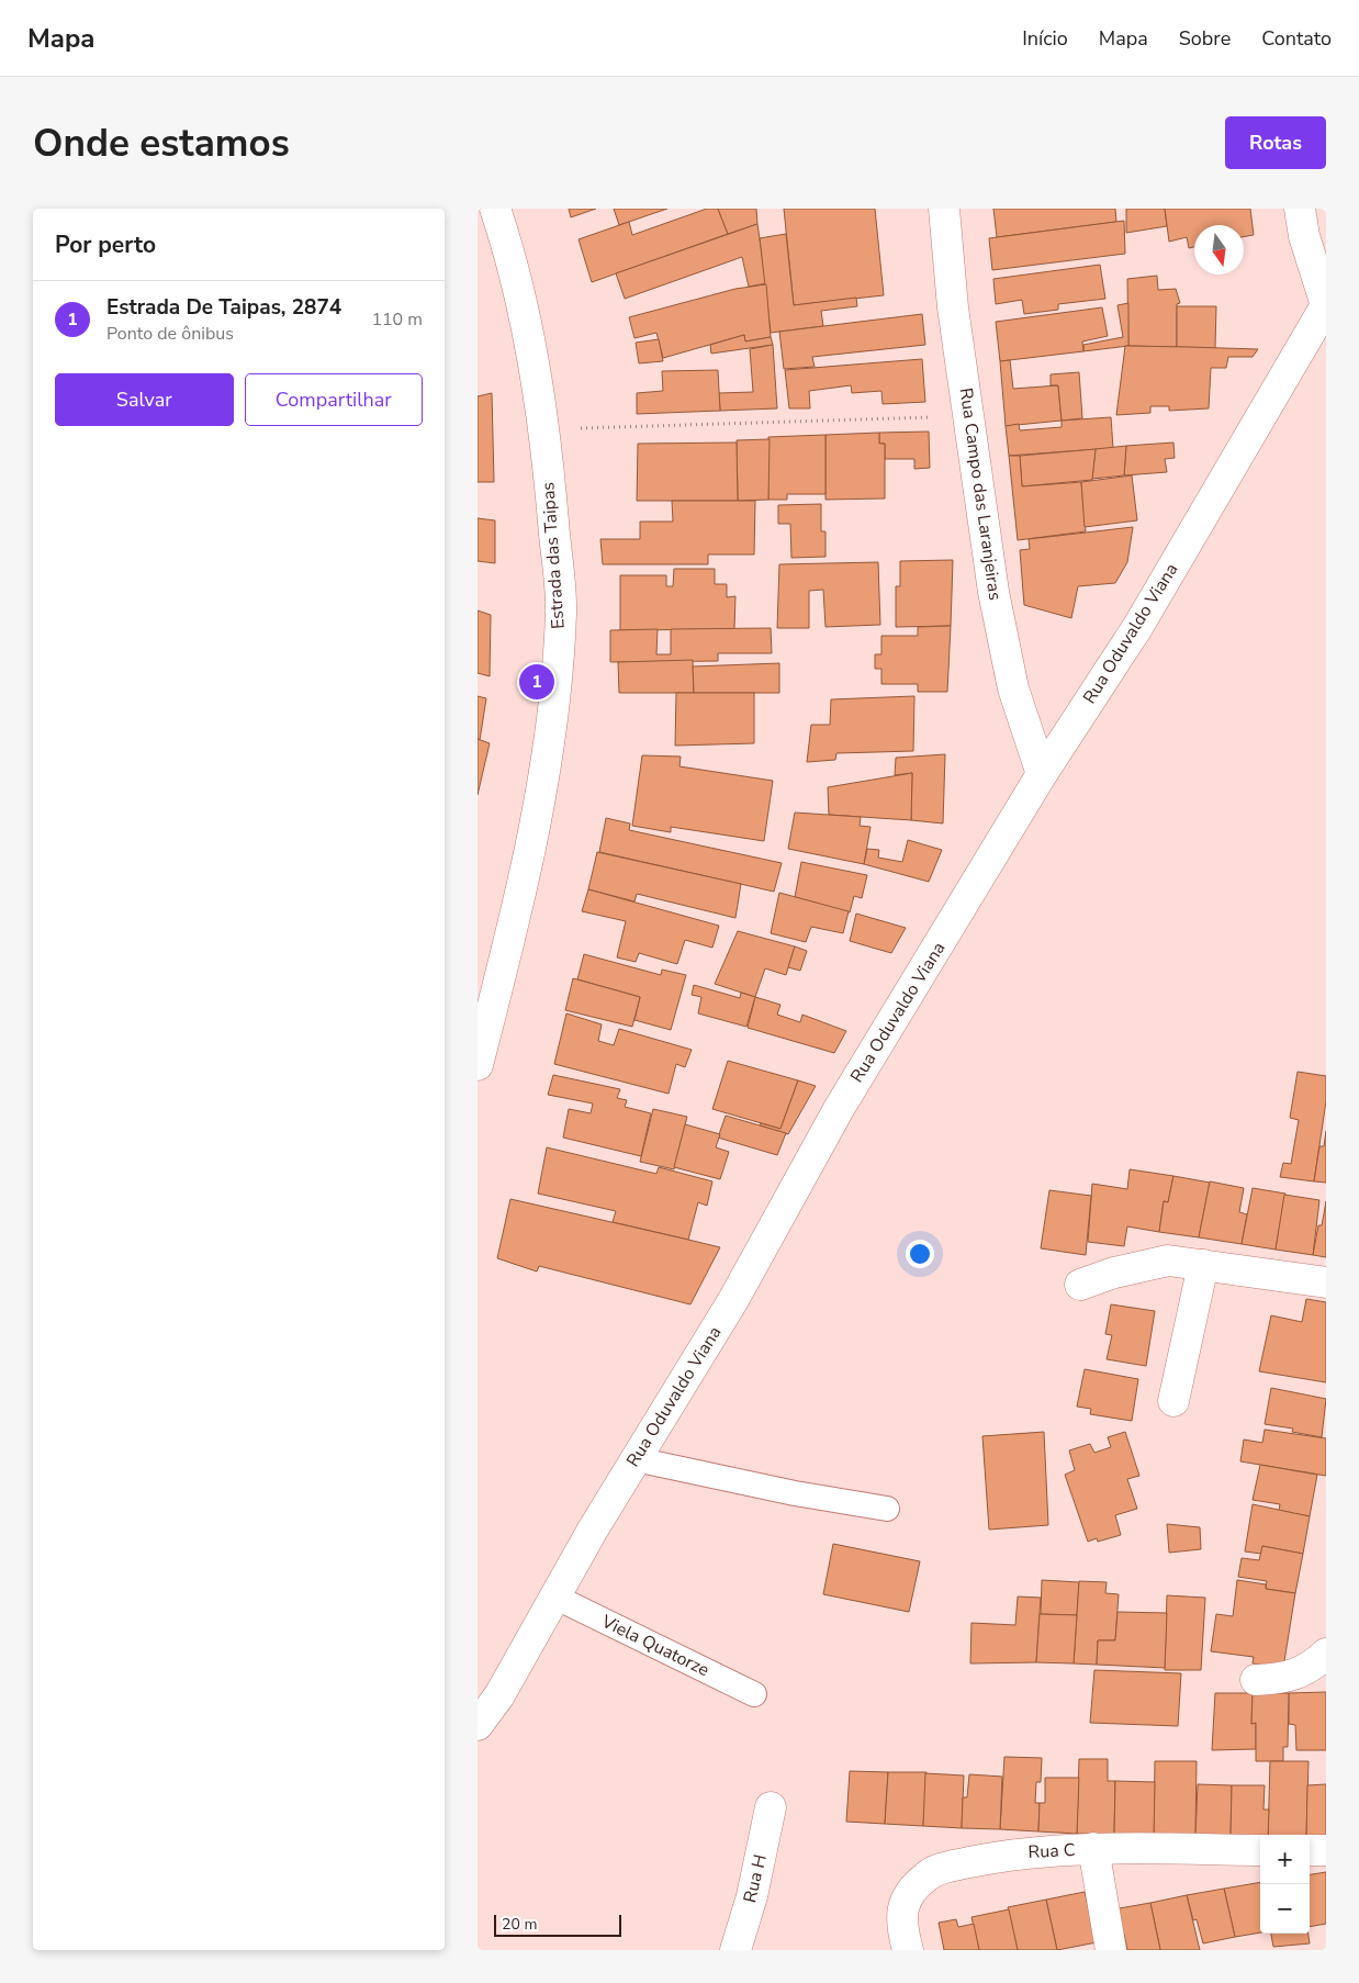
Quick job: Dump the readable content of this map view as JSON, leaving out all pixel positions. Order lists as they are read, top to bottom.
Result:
{
  "streets": {
    "street": [
      "Rua Campo das Laranjeiras",
      "Estrada das Taipas",
      "Rua Oduvaldo Viana",
      "Rua C",
      "Rua H"
    ],
    "lane": ["Viela Quatorze"]
  },
  "crossings": [
    ["Rua Campo das Laranjeiras", "Rua Oduvaldo Viana"],
    ["Rua Oduvaldo Viana", "Viela Quatorze"]
  ],
  "scale_bar": "20 m",
  "north": "bottom",
  "page": {
    "header": "Mapa",
    "nav": [
      "Início",
      "Mapa",
      "Sobre",
      "Contato"
    ],
    "buttons": [
      "Rotas",
      ["Salvar", "Compartilhar"]
    ],
    "title": "Onde estamos",
    "heading": "Por perto",
    "list": [
      {
        "mark": "1",
        "name": "Estrada De Taipas, 2874",
        "note": "Ponto de ônibus",
        "value": "110 m"
      }
    ],
    "pins": "1",
    "map_buttons": ["+", "−"],
    "scale": "20 m"
  }
}
